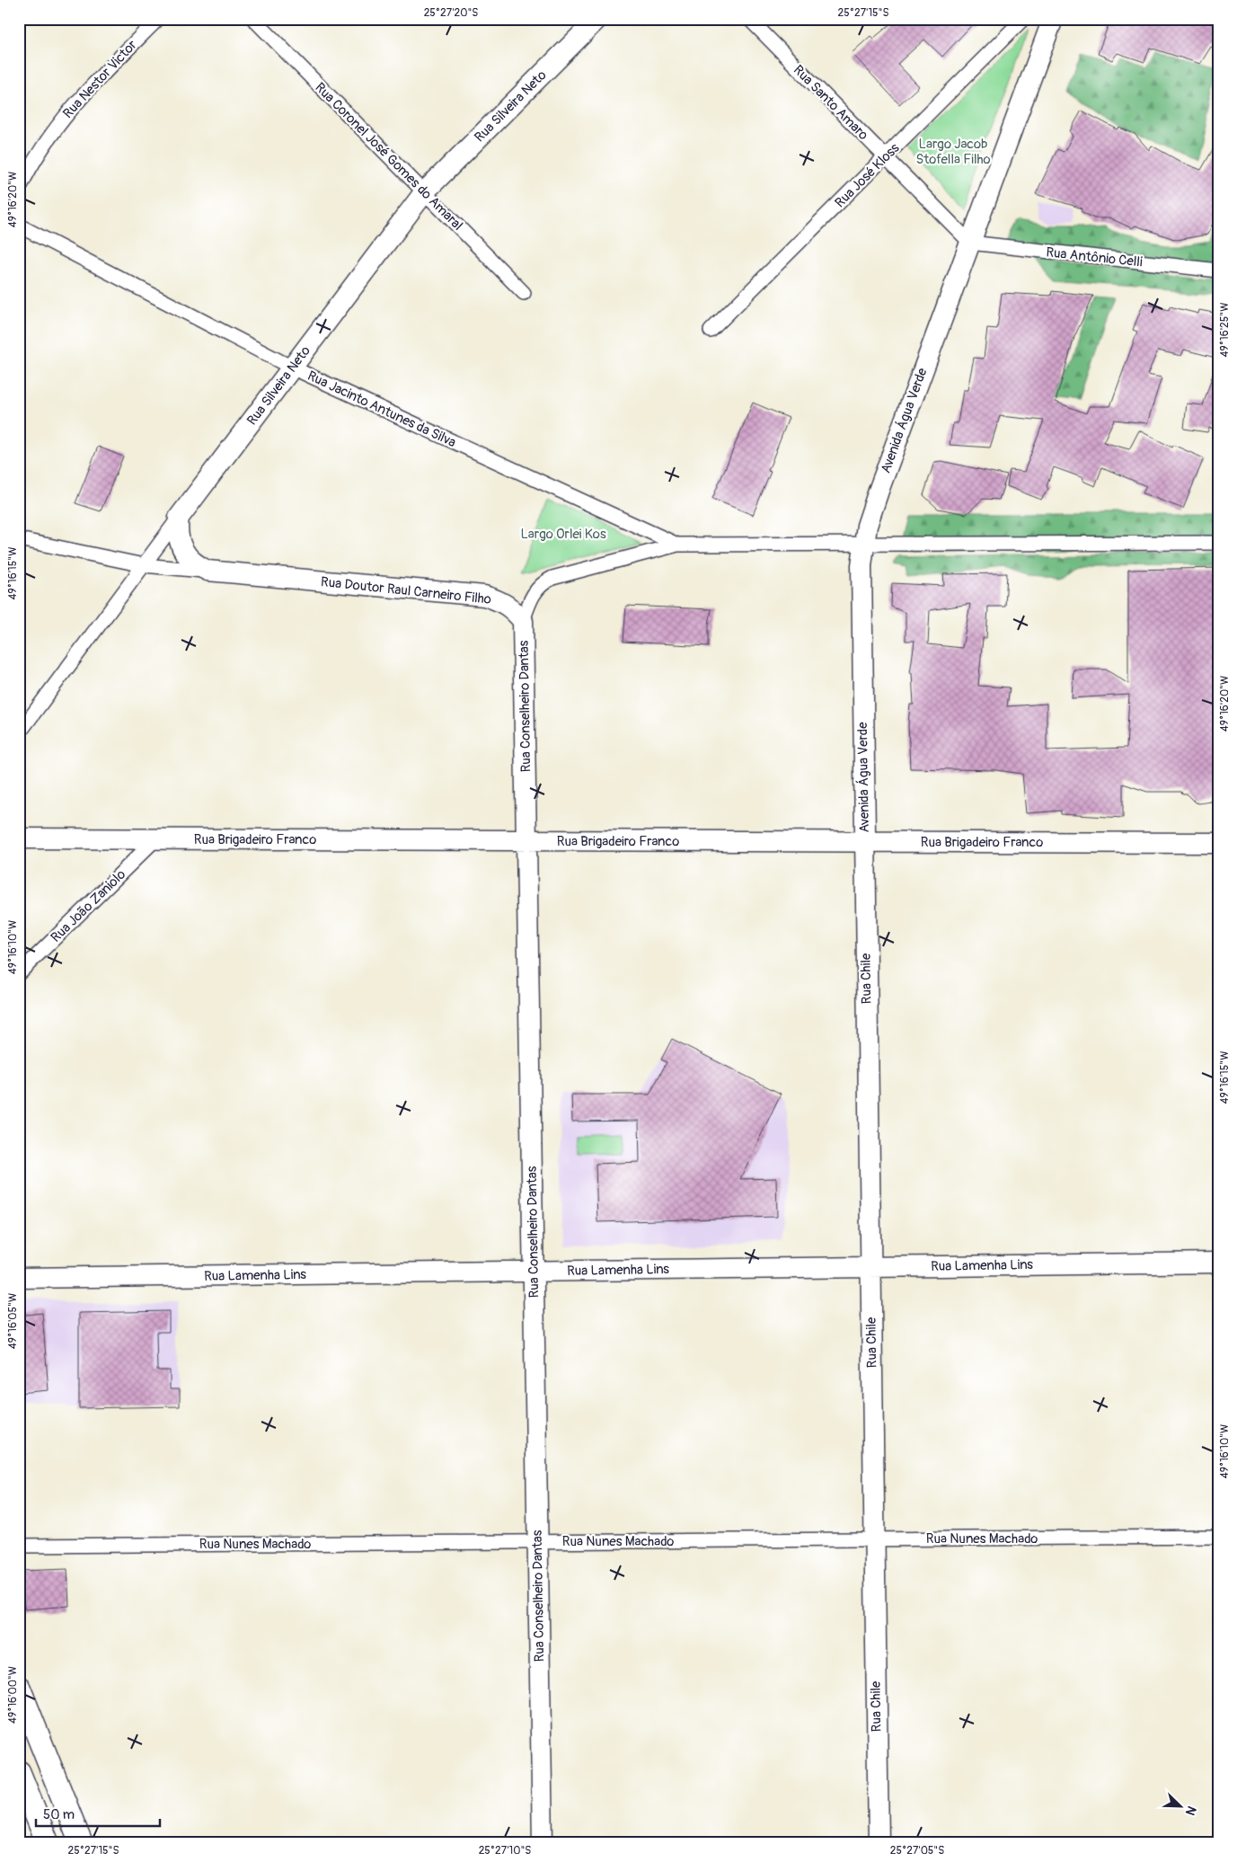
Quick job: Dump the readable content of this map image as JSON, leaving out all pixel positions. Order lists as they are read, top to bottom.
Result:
{
  "streets": {
    "main road": [
      "Rua Silveira Neto",
      "Avenida Água Verde",
      "Rua Doutor Raul Carneiro Filho",
      "Rua Conselheiro Dantas",
      "Rua Brigadeiro Franco",
      "Rua Chile",
      "Rua Lamenha Lins"
    ],
    "street": [
      "Rua Nestor Victor",
      "Rua Santo Amaro",
      "Rua Coronel José Gomes do Amaral",
      "Rua José Kloss",
      "Rua Antônio Celli",
      "Rua Jacinto Antunes da Silva",
      "Rua João Zaniolo",
      "Rua Nunes Machado"
    ]
  },
  "crossings": [
    ["Rua Santo Amaro", "Rua José Kloss"],
    ["Rua Santo Amaro", "Rua Antônio Celli"],
    ["Rua Santo Amaro", "Avenida Água Verde"],
    ["Rua Silveira Neto", "Rua Coronel José Gomes do Amaral"],
    ["Rua Silveira Neto", "Rua Jacinto Antunes da Silva"],
    ["Rua Silveira Neto", "Rua Doutor Raul Carneiro Filho"],
    ["Rua Antônio Celli", "Avenida Água Verde"],
    ["Avenida Água Verde", "Rua Brigadeiro Franco"],
    ["Avenida Água Verde", "Rua Chile"],
    ["Rua Doutor Raul Carneiro Filho", "Rua Conselheiro Dantas"],
    ["Rua Conselheiro Dantas", "Rua Brigadeiro Franco"],
    ["Rua Conselheiro Dantas", "Rua Lamenha Lins"],
    ["Rua Conselheiro Dantas", "Rua Nunes Machado"],
    ["Rua Brigadeiro Franco", "Rua João Zaniolo"],
    ["Rua Brigadeiro Franco", "Rua Chile"],
    ["Rua Chile", "Rua Lamenha Lins"],
    ["Rua Chile", "Rua Nunes Machado"]
  ],
  "parks": ["Largo Jacob Stofella Filho", "Largo Orlei Kos"],
  "scale_bar": "50 m",
  "north": "bottom right",
  "coordinates": [
    "25°27'20\"S",
    "25°27'15\"S",
    "49°16'20\"W",
    "49°16'25\"W",
    "49°16'15\"W",
    "49°16'10\"W",
    "49°16'05\"W",
    "49°16'00\"W",
    "25°27'10\"S",
    "25°27'05\"S"
  ]
}
